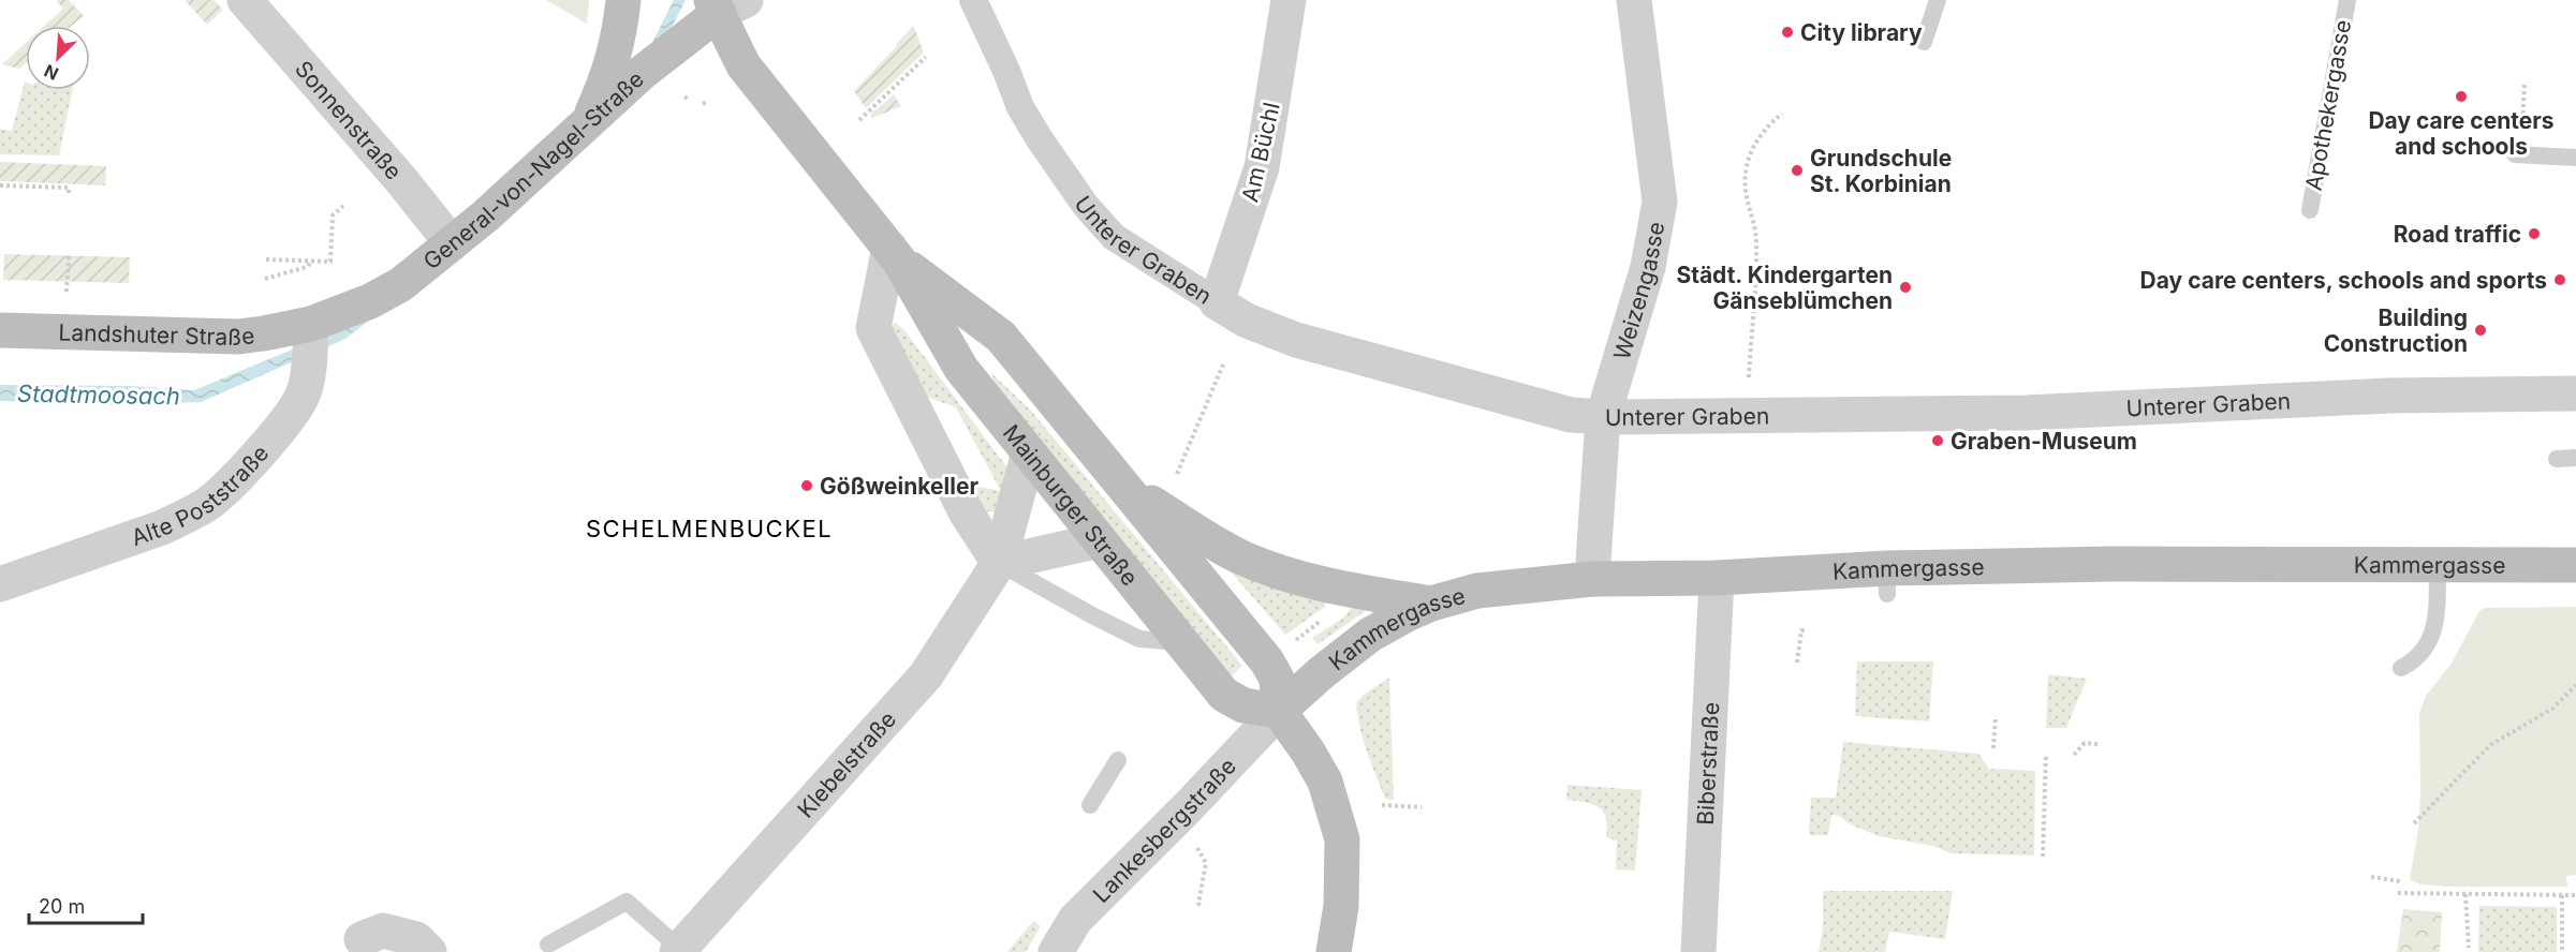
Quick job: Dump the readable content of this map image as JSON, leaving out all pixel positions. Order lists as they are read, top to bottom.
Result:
{
  "streets": {
    "main road": [
      "General-von-Nagel-Straße",
      "Landshuter Straße",
      "Mainburger Straße",
      "Kammergasse"
    ],
    "street": [
      "Sonnenstraße",
      "Am Büchl",
      "Unterer Graben",
      "Weizengasse",
      "Alte Poststraße",
      "Klebelstraße",
      "Biberstraße",
      "Lankesbergstraße"
    ],
    "lane": ["Apothekergasse"]
  },
  "crossings": [
    ["Sonnenstraße", "General-von-Nagel-Straße"],
    ["Am Büchl", "Unterer Graben"],
    ["General-von-Nagel-Straße", "Landshuter Straße"],
    ["General-von-Nagel-Straße", "Alte Poststraße"],
    ["General-von-Nagel-Straße", "Mainburger Straße"],
    ["Unterer Graben", "Weizengasse"],
    ["Weizengasse", "Kammergasse"],
    ["Landshuter Straße", "Alte Poststraße"],
    ["Mainburger Straße", "Kammergasse"],
    ["Mainburger Straße", "Klebelstraße"],
    ["Mainburger Straße", "Lankesbergstraße"],
    ["Kammergasse", "Biberstraße"],
    ["Kammergasse", "Lankesbergstraße"]
  ],
  "districts": ["SCHELMENBUCKEL"],
  "water": ["Stadtmoosach"],
  "places": [
    "City library",
    "Day care centers and schools",
    "Grundschule St. Korbinian",
    "Road traffic",
    "Day care centers, schools and sports",
    "Städt. Kindergarten Gänseblümchen",
    "Building Construction",
    "Graben-Museum",
    "Gößweinkeller"
  ],
  "scale_bar": "20 m",
  "north": "bottom left"
}
